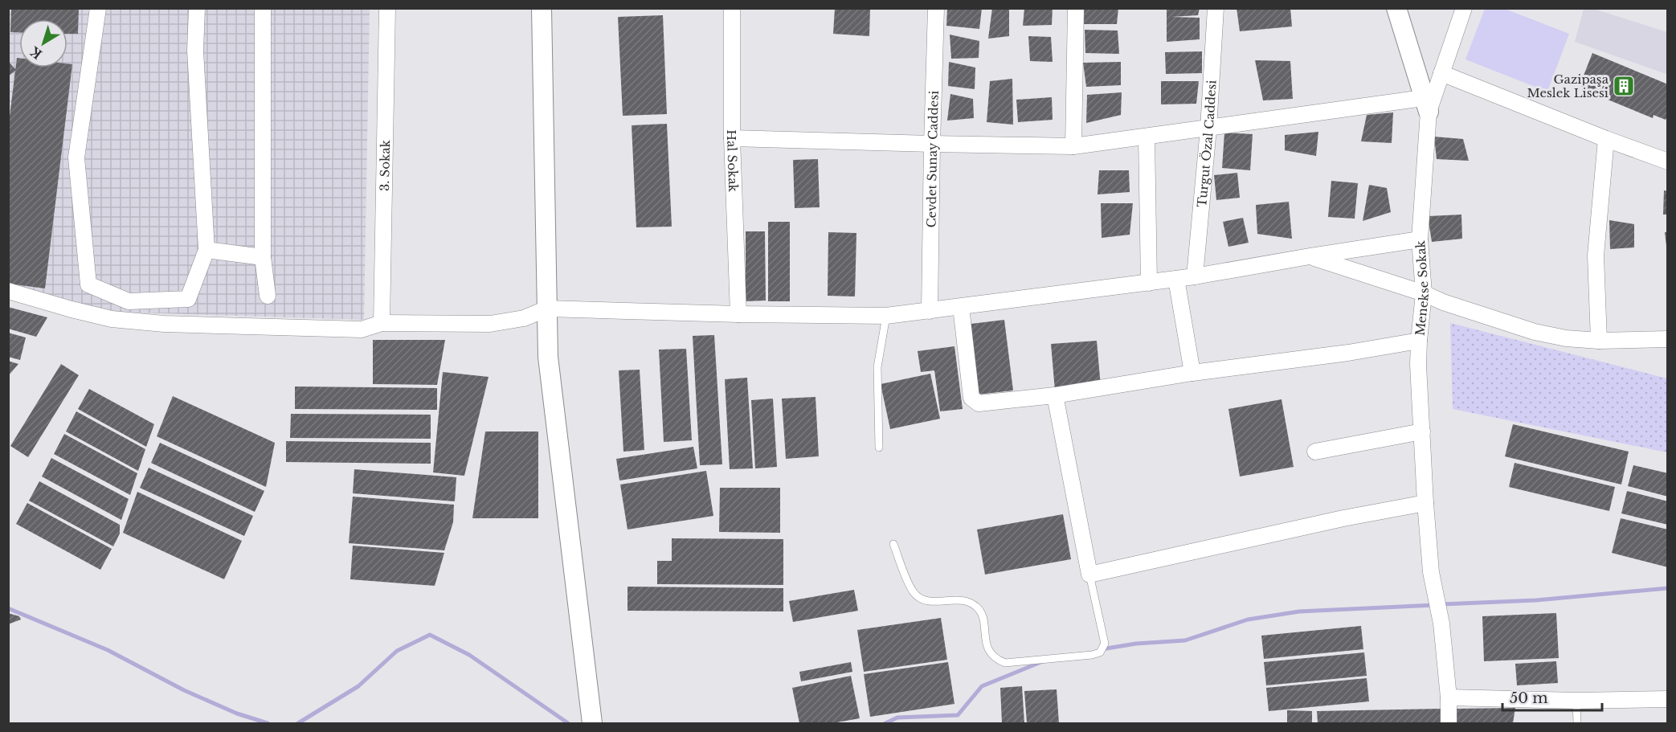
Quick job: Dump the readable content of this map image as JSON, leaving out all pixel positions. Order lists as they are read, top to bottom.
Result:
{
  "streets": {
    "street": [
      "Turgut Özal Caddesi",
      "Cevdet Sunay Caddesi",
      "Hal Sokak",
      "3. Sokak",
      "Menekse Sokak"
    ]
  },
  "places": {
    "building": ["Gazipaşa Meslek Lisesi"]
  },
  "scale_bar": "50 m",
  "north": "bottom left"
}
